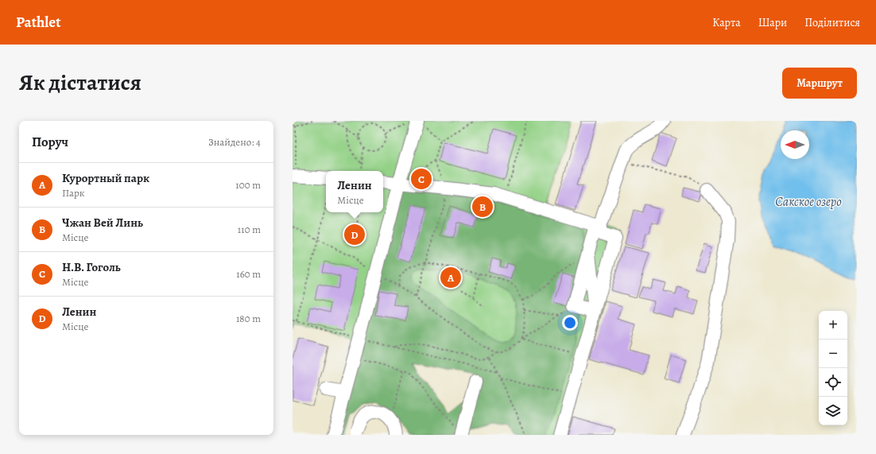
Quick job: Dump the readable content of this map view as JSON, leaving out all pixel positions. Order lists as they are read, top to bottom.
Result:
{
  "water": ["Сакское озеро"],
  "north": "left",
  "page": {
    "header": "Pathlet",
    "nav": ["Карта", "Шари", "Поділитися"],
    "title": "Як дістатися",
    "buttons": "Маршрут",
    "heading": ["Поруч", "Знайдено: 4"],
    "list": [
      {
        "mark": "A",
        "name": "Курортный парк",
        "note": "Парк",
        "value": "100 m"
      },
      {
        "mark": "B",
        "name": "Чжан Вей Линь",
        "note": "Місце",
        "value": "110 m"
      },
      {
        "mark": "C",
        "name": "Н.В. Гоголь",
        "note": "Місце",
        "value": "160 m"
      },
      {
        "mark": "D",
        "name": "Ленин",
        "note": "Місце",
        "value": "180 m"
      }
    ],
    "pins": [
      "C",
      "B",
      "D",
      "A"
    ],
    "popup": ["Ленин", "Місце"],
    "map_buttons": ["+", "−"]
  }
}
